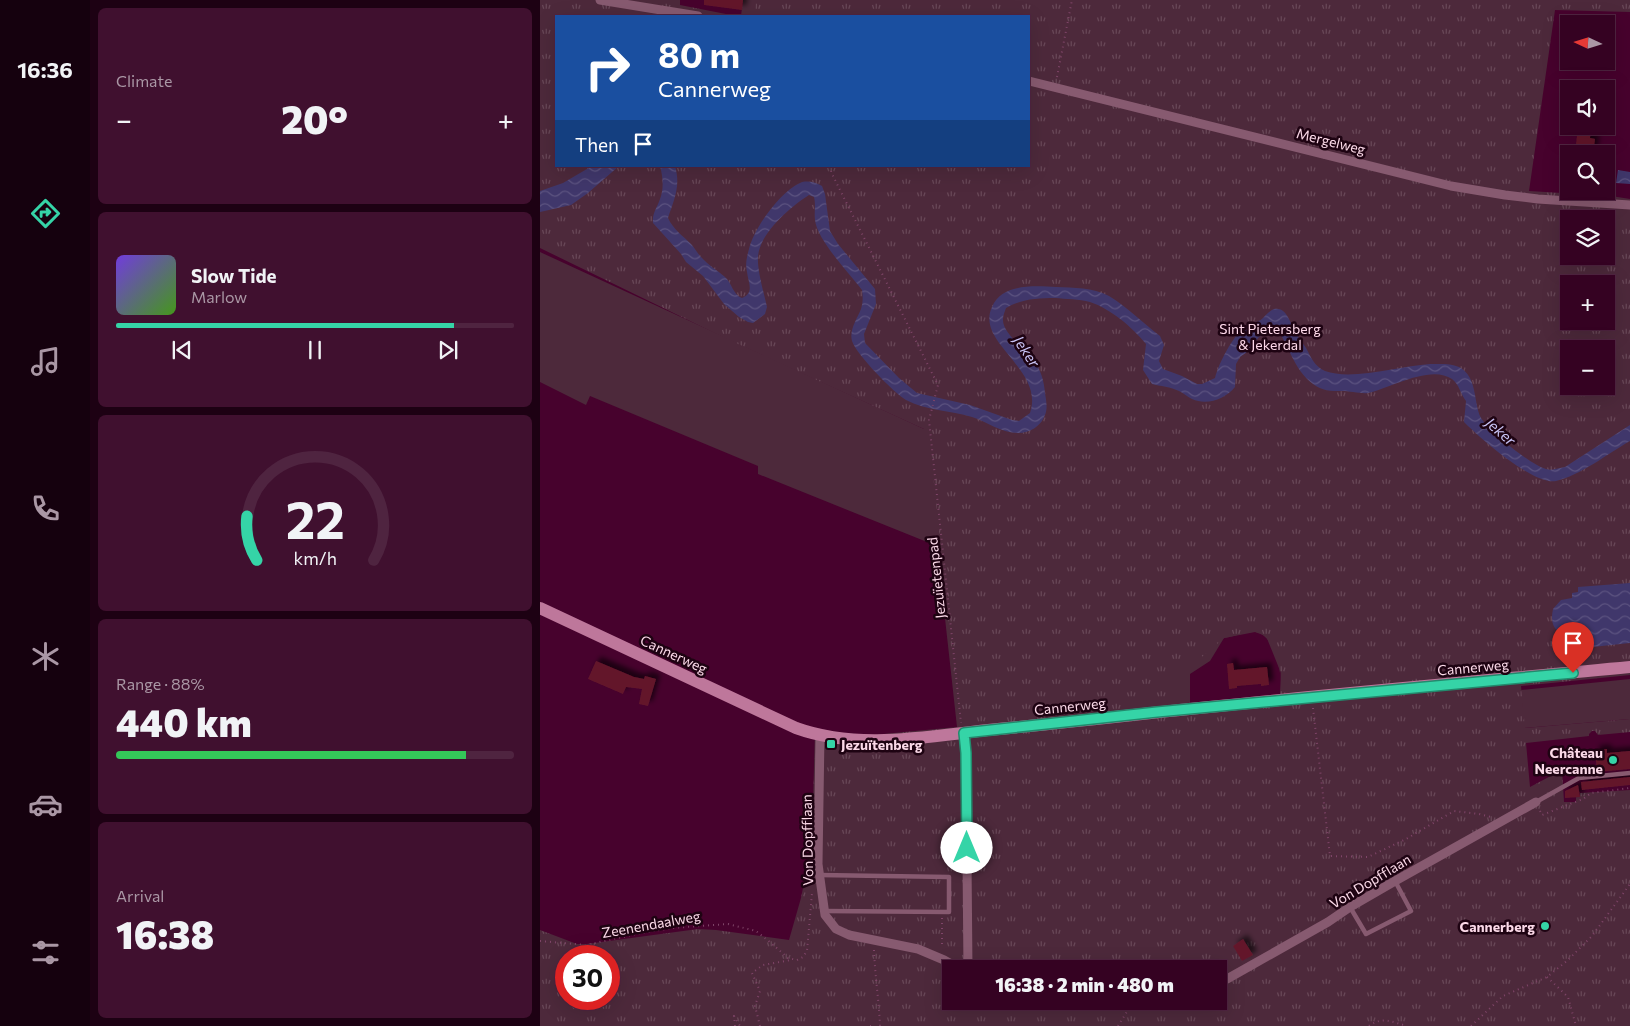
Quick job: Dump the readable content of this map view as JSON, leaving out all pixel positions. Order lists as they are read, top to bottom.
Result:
{
  "streets": {
    "main road": ["Cannerweg"],
    "street": ["Mergelweg", "Von Dopfflaan"],
    "path": ["Jezuïetenpad", "Zeenendaalweg"]
  },
  "crossings": [
    ["Jezuïetenpad", "Cannerweg"],
    ["Cannerweg", "Von Dopfflaan"]
  ],
  "water": ["Jeker"],
  "parks": ["Sint Pietersberg & Jekerdal"],
  "places": {
    "transit": ["Jezuïtenberg"],
    "other": ["Château Neercanne", "Cannerberg"]
  },
  "north": "left",
  "page": {
    "tabs": "16:36",
    "tile": [
      "Climate",
      ["Range · 88%", "440 km"],
      ["Arrival", "16:38"]
    ],
    "map_buttons": ["+", "−"],
    "turn": ["80 m", "Cannerweg"],
    "heat": ["−", "20°", "+"],
    "then": "Then",
    "song": ["Slow Tide", "Marlow"],
    "limit": "30",
    "trip": "16:38 · 2 min · 480 m",
    "gauge": ["22", "km/h"]
  }
}
